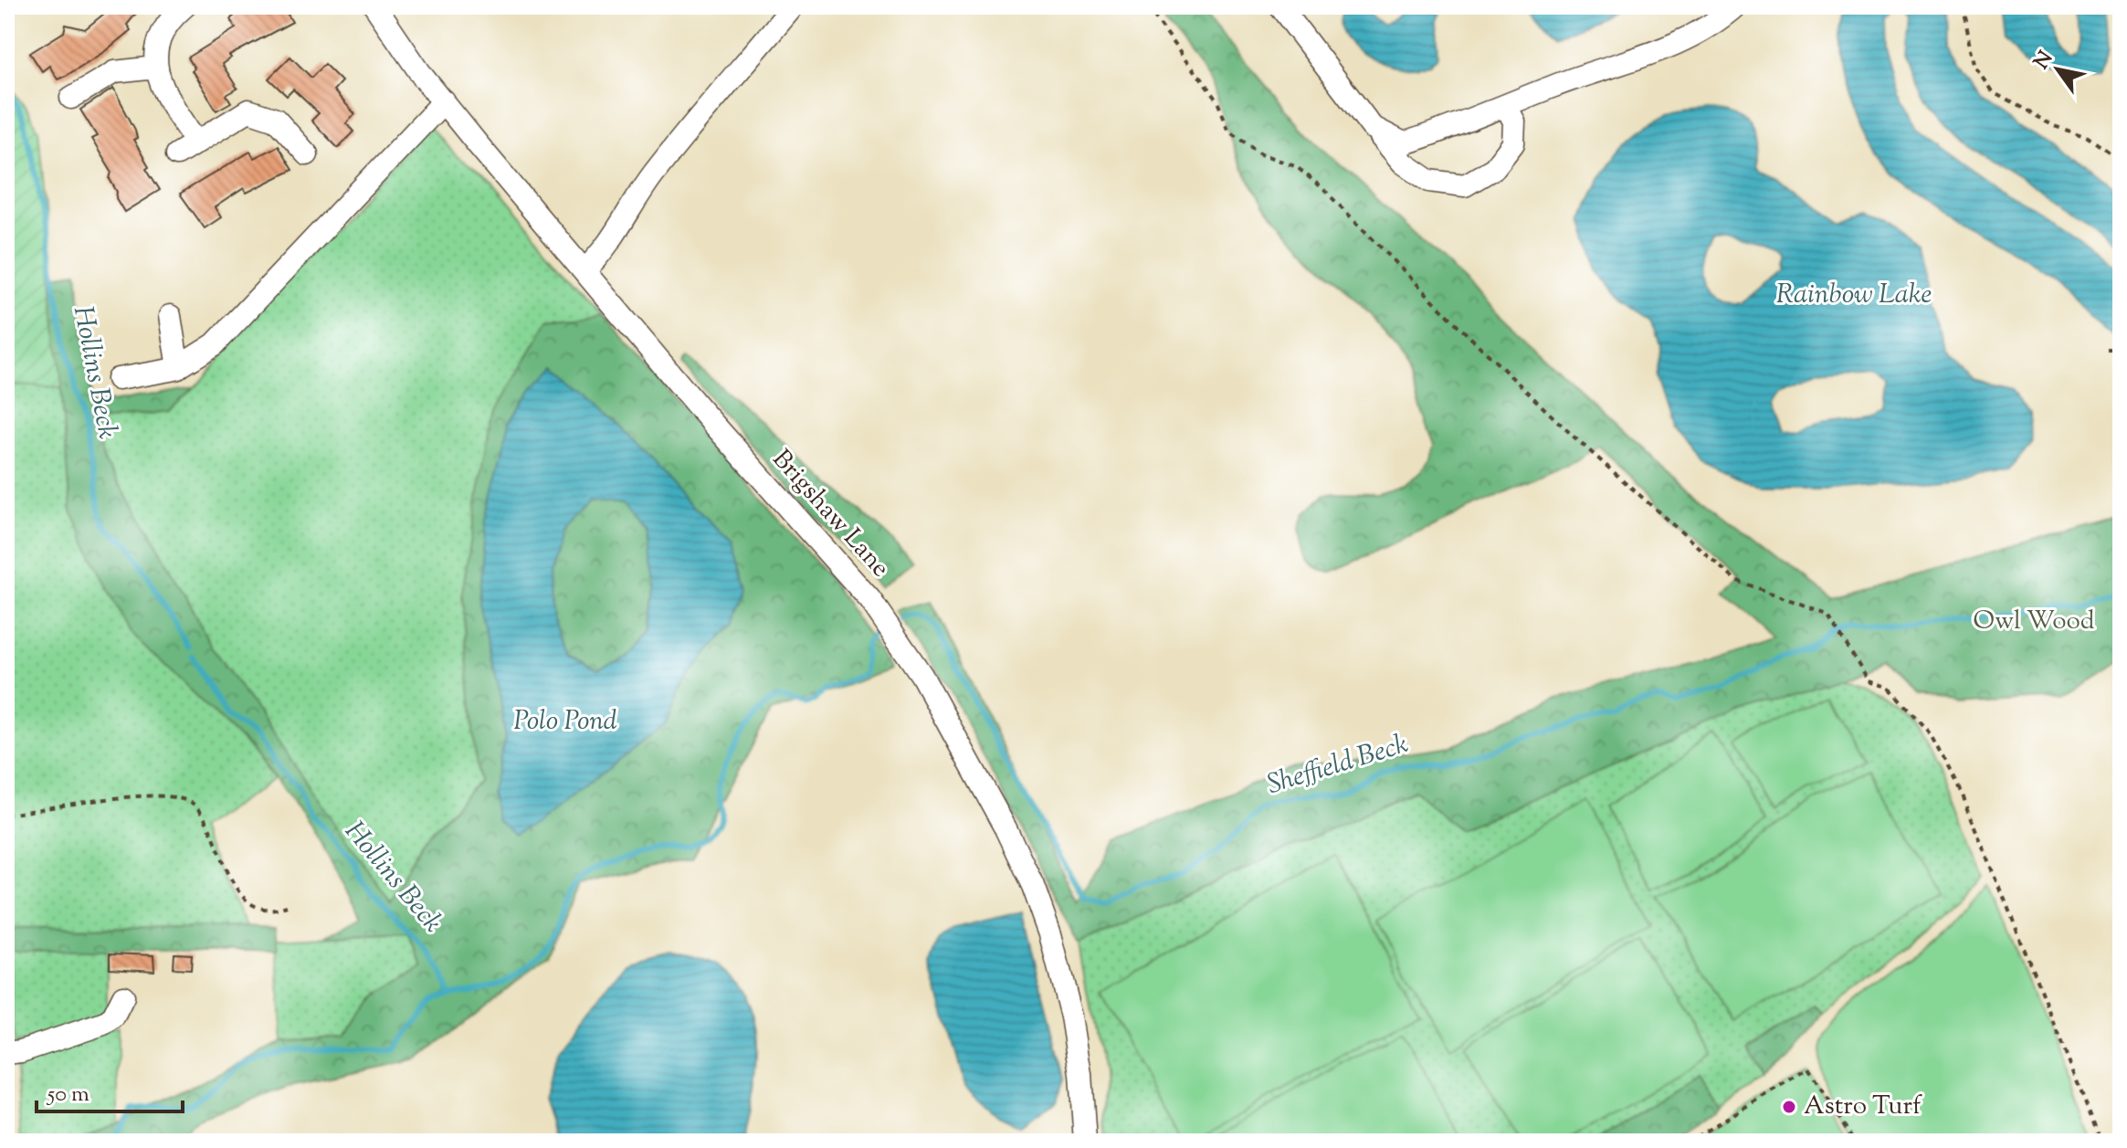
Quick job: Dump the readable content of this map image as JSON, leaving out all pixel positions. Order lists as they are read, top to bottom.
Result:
{
  "streets": {
    "street": ["Brigshaw Lane"]
  },
  "water": [
    "Rainbow Lake",
    "Hollins Beck",
    "Polo Pond",
    "Sheffield Beck"
  ],
  "parks": ["Owl Wood"],
  "places": ["Astro Turf"],
  "scale_bar": "50 m",
  "north": "top left"
}
